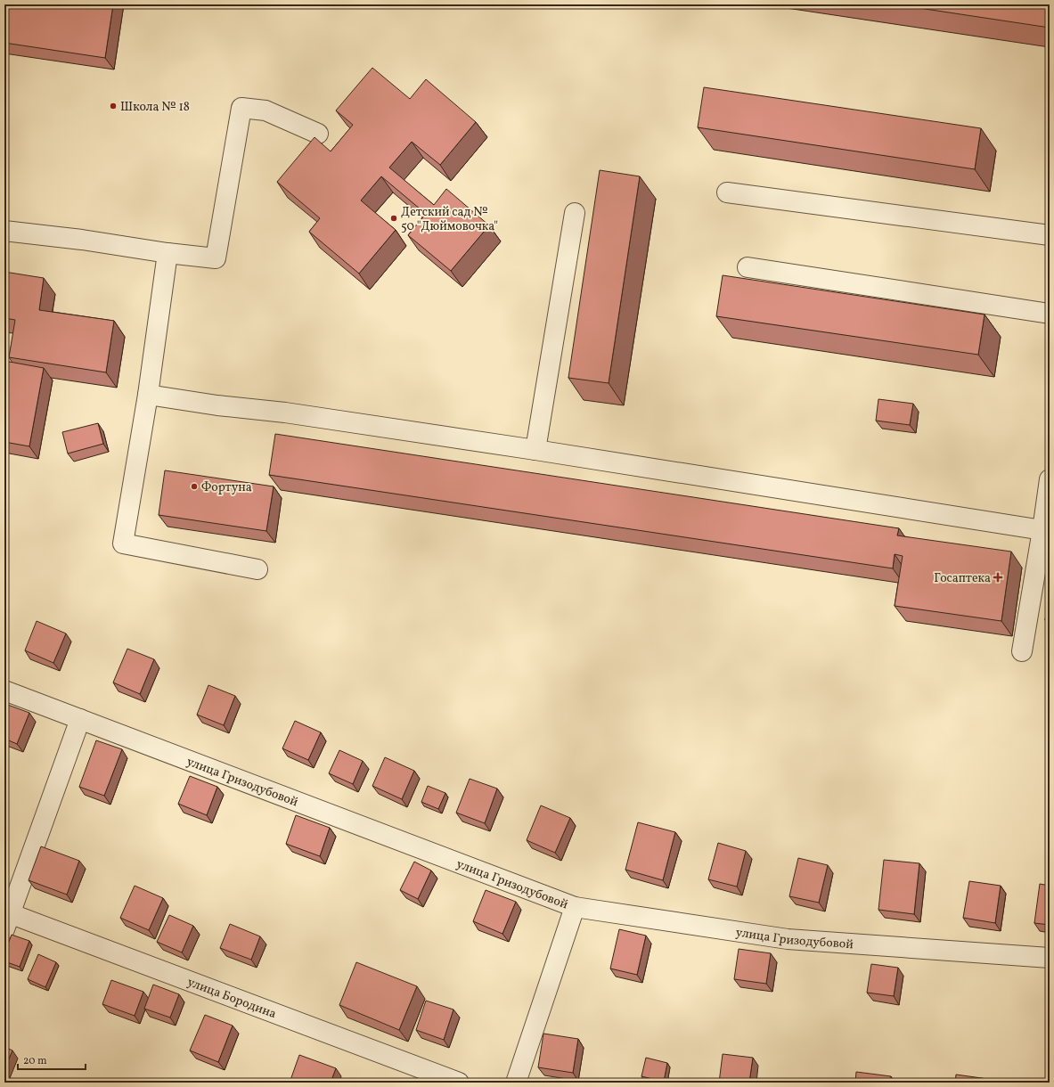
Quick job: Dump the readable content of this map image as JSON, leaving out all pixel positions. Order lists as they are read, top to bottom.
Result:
{
  "streets": {
    "street": ["улица Гризодубовой", "улица Бородина"]
  },
  "places": {
    "other": ["Школа № 18", "Детский сад № 50 \"Дюймовочка\"", "Фортуна"],
    "health": ["Госаптека"]
  },
  "scale_bar": "20 m"
}
